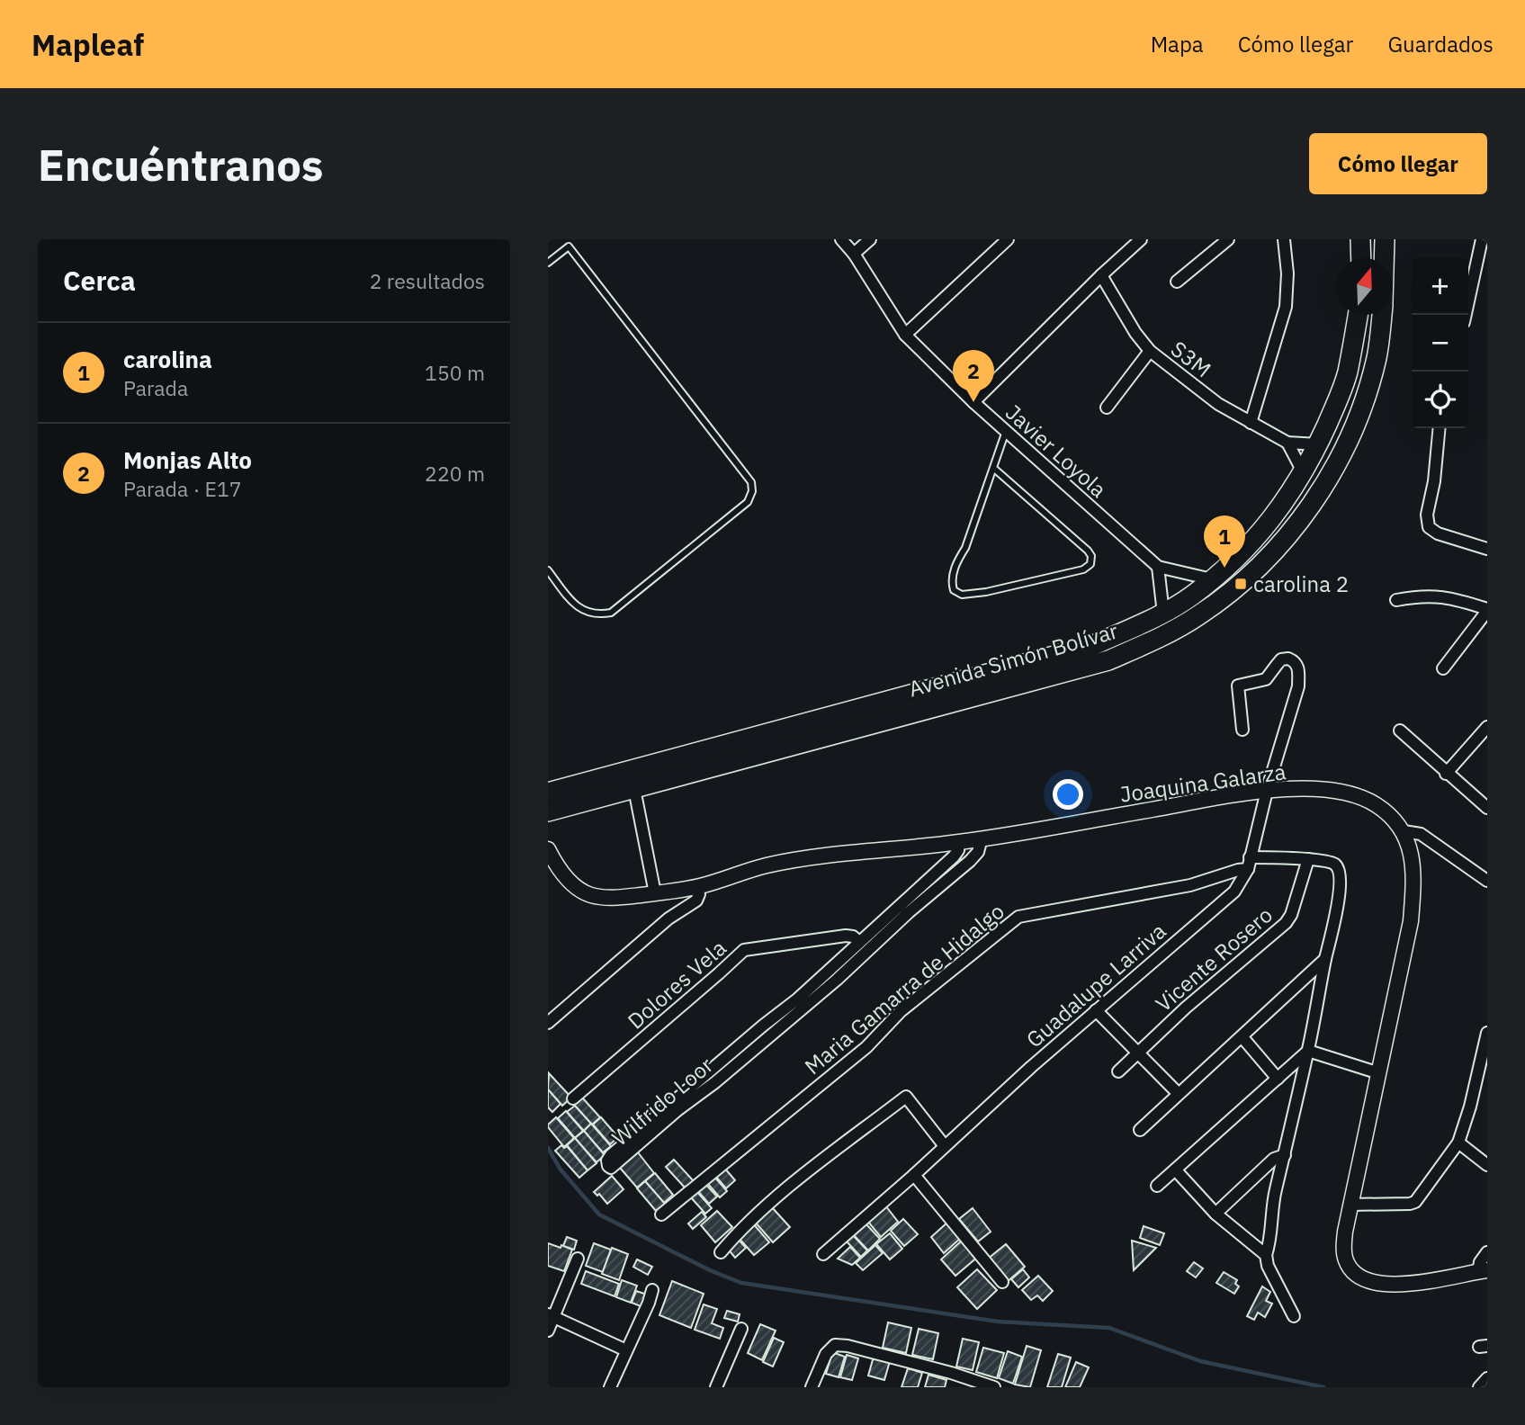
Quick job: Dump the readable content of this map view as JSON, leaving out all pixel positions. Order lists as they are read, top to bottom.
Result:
{
  "streets": {
    "highway": ["Avenida Simón Bolívar"],
    "street": [
      "S3M",
      "Javier Loyola",
      "Joaquina Galarza",
      "Vicente Rosero",
      "Dolores Vela",
      "Guadalupe Larriva",
      "Maria Gamarra de Hidalgo",
      "Wilfrido Loor"
    ]
  },
  "crossings": [
    ["S3M", "Avenida Simón Bolívar"],
    ["Javier Loyola", "Avenida Simón Bolívar"],
    ["Joaquina Galarza", "Guadalupe Larriva"],
    ["Joaquina Galarza", "Wilfrido Loor"],
    ["Vicente Rosero", "Maria Gamarra de Hidalgo"],
    ["Dolores Vela", "Wilfrido Loor"],
    ["Guadalupe Larriva", "Maria Gamarra de Hidalgo"]
  ],
  "places": {
    "transit": ["carolina 2"]
  },
  "north": "top",
  "page": {
    "header": "Mapleaf",
    "nav": ["Mapa", "Cómo llegar", "Guardados"],
    "buttons": "Cómo llegar",
    "title": "Encuéntranos",
    "heading": ["Cerca", "2 resultados"],
    "map_buttons": ["+", "−"],
    "list": [
      {
        "mark": "1",
        "name": "carolina",
        "note": "Parada",
        "value": "150 m"
      },
      {
        "mark": "2",
        "name": "Monjas Alto",
        "note": "Parada · E17",
        "value": "220 m"
      }
    ],
    "pins": ["2", "1"]
  }
}
